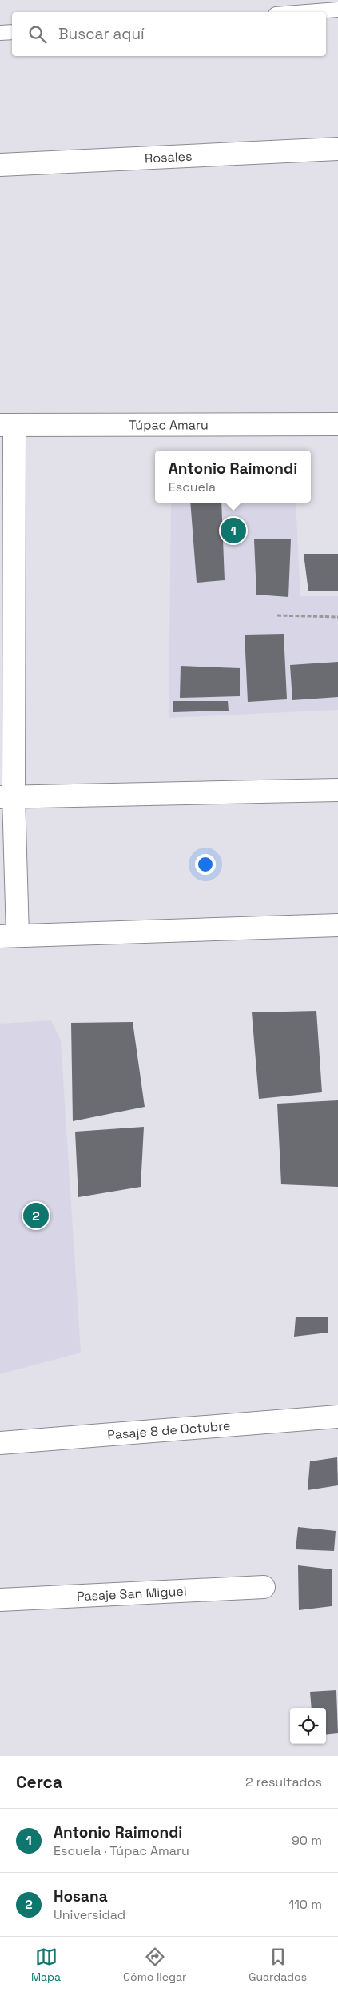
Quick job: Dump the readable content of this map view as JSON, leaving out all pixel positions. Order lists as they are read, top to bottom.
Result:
{
  "streets": {
    "street": [
      "Rosales",
      "Túpac Amaru",
      "Pasaje 8 de Octubre",
      "Pasaje San Miguel"
    ]
  },
  "page": {
    "search": "Buscar aquí",
    "popup": ["Antonio Raimondi", "Escuela"],
    "pins": ["1", "2"],
    "heading": ["Cerca", "2 resultados"],
    "list": [
      {
        "mark": "1",
        "name": "Antonio Raimondi",
        "note": "Escuela · Túpac Amaru",
        "value": "90 m"
      },
      {
        "mark": "2",
        "name": "Hosana",
        "note": "Universidad",
        "value": "110 m"
      }
    ],
    "nav": ["Mapa", "Cómo llegar", "Guardados"]
  }
}
